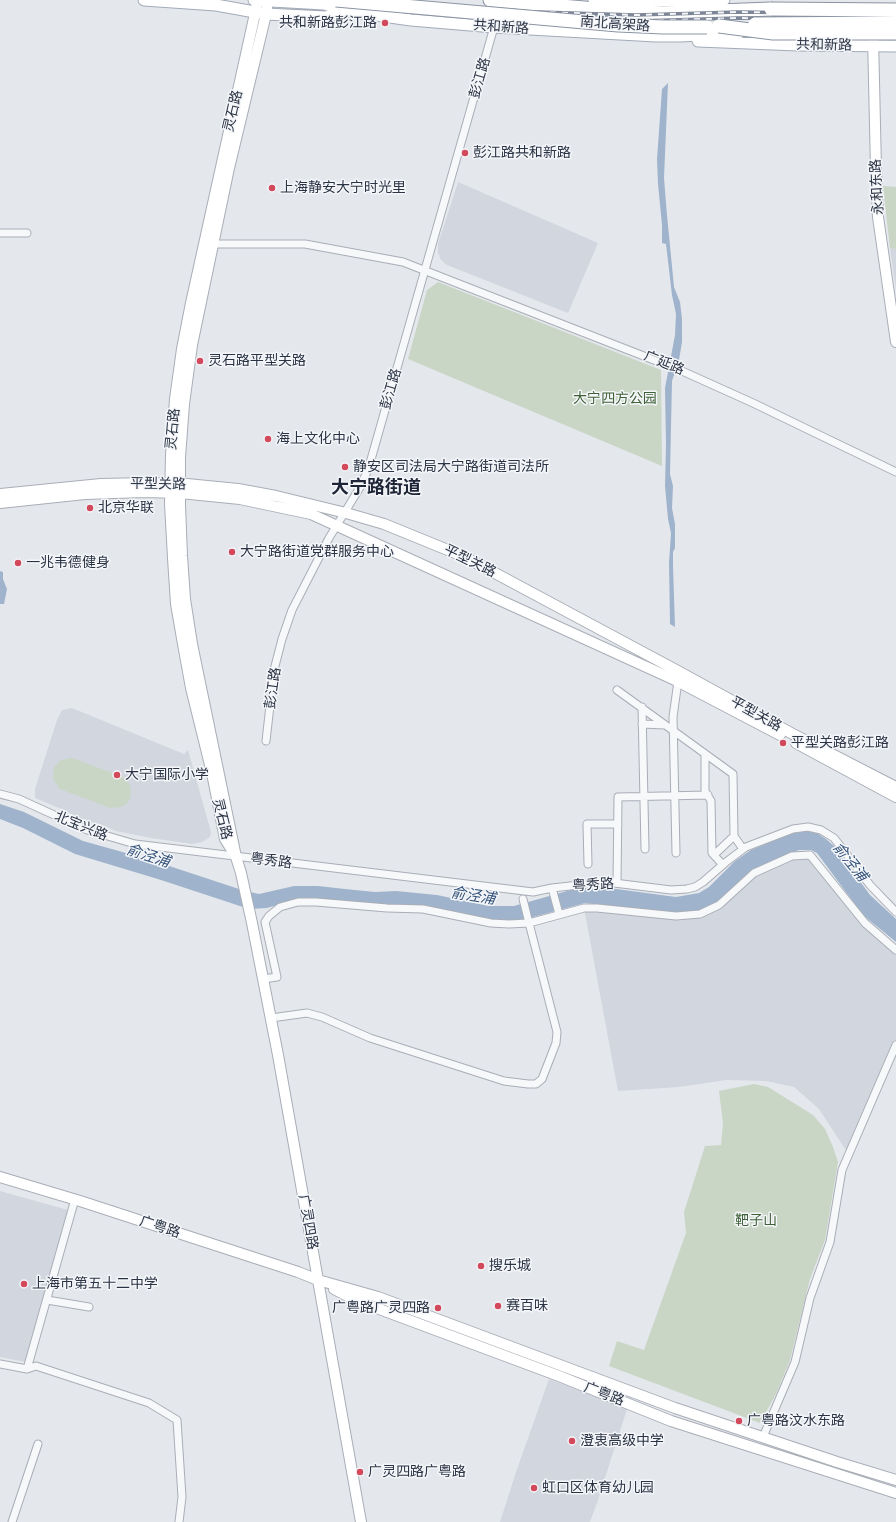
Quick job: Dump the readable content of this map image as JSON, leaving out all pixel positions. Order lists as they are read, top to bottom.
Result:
{
  "streets": {
    "highway": ["南北高架路"],
    "main road": [
      "共和新路",
      "灵石路",
      "永和东路",
      "平型关路",
      "广灵四路",
      "广粤路"
    ],
    "street": [
      "彭江路",
      "广延路",
      "北宝兴路",
      "粤秀路"
    ]
  },
  "crossings": [
    ["共和新路", "彭江路"],
    ["共和新路", "灵石路"],
    ["共和新路", "永和东路"],
    ["彭江路", "广延路"],
    ["彭江路", "平型关路"],
    ["灵石路", "广延路"],
    ["灵石路", "平型关路"],
    ["灵石路", "北宝兴路"],
    ["灵石路", "粤秀路"],
    ["灵石路", "广灵四路"],
    ["北宝兴路", "粤秀路"],
    ["广灵四路", "广粤路"]
  ],
  "districts": ["大宁路街道"],
  "water": ["俞泾浦"],
  "parks": ["大宁四方公园", "靶子山"],
  "places": [
    "共和新路彭江路",
    "彭江路共和新路",
    "上海静安大宁时光里",
    "灵石路平型关路",
    "海上文化中心",
    "静安区司法局大宁路街道司法所",
    "北京华联",
    "大宁路街道党群服务中心",
    "一兆韦德健身",
    "平型关路彭江路",
    "大宁国际小学",
    "搜乐城",
    "上海市第五十二中学",
    "赛百味",
    "广粤路广灵四路",
    "广粤路汶水东路",
    "澄衷高级中学",
    "广灵四路广粤路",
    "虹口区体育幼儿园"
  ]
}
